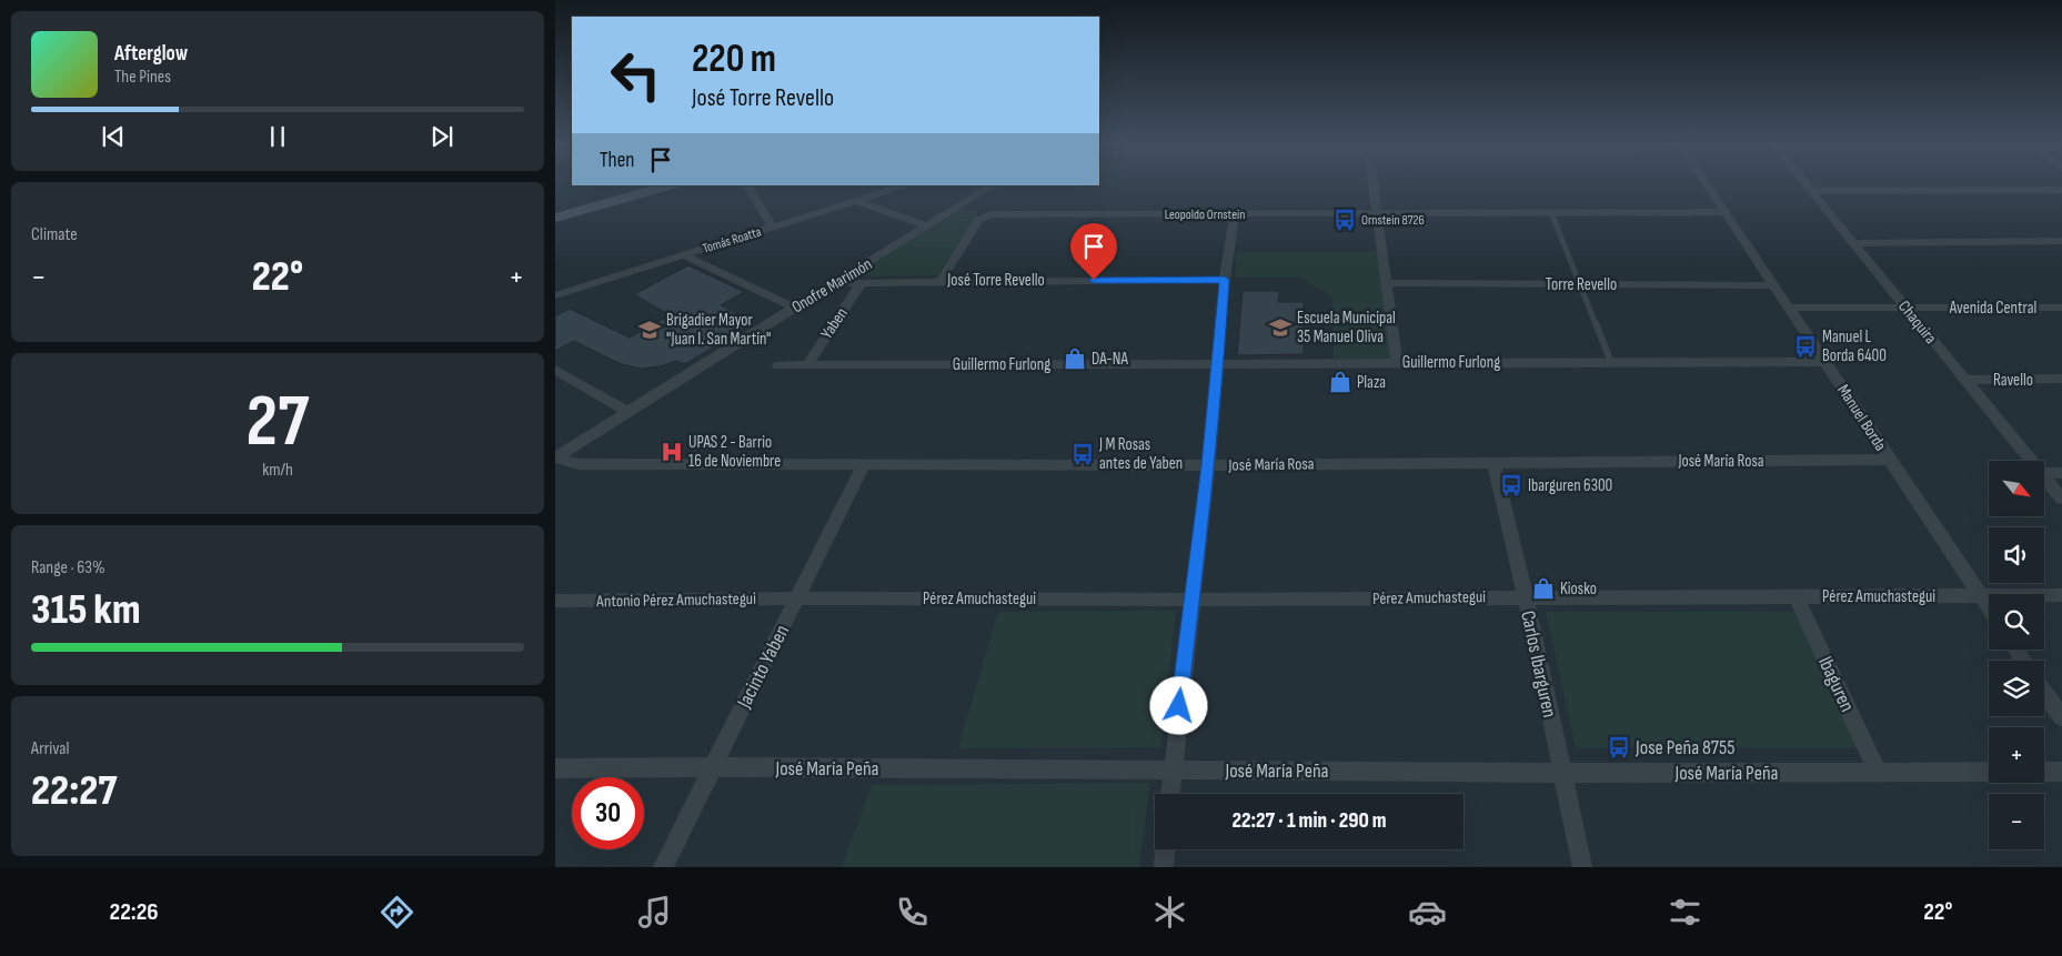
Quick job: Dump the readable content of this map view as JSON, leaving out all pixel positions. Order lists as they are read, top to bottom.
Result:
{
  "streets": {
    "street": [
      "Leopoldo Ornstein",
      "Tomás Roatta",
      "José Torre Revello",
      "Torre Revello",
      "Onofre Marimón",
      "Avenida Central",
      "Chaquira",
      "Yaben",
      "Guillermo Furlong",
      "Ravello",
      "Manuel Borda",
      "José María Rosa",
      "Pérez Amuchastegui",
      "Antonio Pérez Amuchastegui",
      "Carlos Ibarguren",
      "Jacinto Yaben",
      "Ibaguren",
      "José María Peña"
    ]
  },
  "crossings": [
    ["Leopoldo Ornstein", "José Torre Revello"],
    ["Leopoldo Ornstein", "Manuel Borda"],
    ["José Torre Revello", "Onofre Marimón"],
    ["José Torre Revello", "Yaben"],
    ["Torre Revello", "Manuel Borda"],
    ["Onofre Marimón", "José María Rosa"],
    ["Avenida Central", "Chaquira"],
    ["Avenida Central", "Manuel Borda"],
    ["Chaquira", "Ravello"],
    ["Yaben", "Guillermo Furlong"],
    ["Guillermo Furlong", "Manuel Borda"],
    ["Manuel Borda", "José María Rosa"],
    ["Manuel Borda", "Pérez Amuchastegui"],
    ["José María Rosa", "Carlos Ibarguren"],
    ["José María Rosa", "Jacinto Yaben"],
    ["Pérez Amuchastegui", "Antonio Pérez Amuchastegui"],
    ["Pérez Amuchastegui", "Carlos Ibarguren"],
    ["Pérez Amuchastegui", "Jacinto Yaben"],
    ["Pérez Amuchastegui", "Ibaguren"],
    ["Antonio Pérez Amuchastegui", "Jacinto Yaben"],
    ["Carlos Ibarguren", "José María Peña"],
    ["Jacinto Yaben", "José María Peña"],
    ["Ibaguren", "José María Peña"]
  ],
  "places": {
    "bus stop": [
      "Ornstein 8726",
      "Manuel L Borda 6400",
      "J M Rosas antes de Yaben",
      "Ibarguren 6300",
      "Jose Peña 8755"
    ],
    "school or university": ["Escuela Municipal 35 Manuel Oliva", "Brigadier Mayor \"Juan I. San Martín\""],
    "shop": ["DA-NA", "Plaza", "Kiosko"],
    "hospital": ["UPAS 2 - Barrio 16 de Noviembre"]
  },
  "north": "bottom right",
  "page": {
    "turn": ["220 m", "José Torre Revello"],
    "song": ["Afterglow", "The Pines"],
    "then": "Then",
    "tile": [
      "Climate",
      ["27", "km/h"],
      ["Range · 63%", "315 km"],
      ["Arrival", "22:27"]
    ],
    "heat": ["−", "22°", "+"],
    "map_buttons": ["+", "−"],
    "limit": "30",
    "trip": "22:27 · 1 min · 290 m",
    "tabs": ["22:26", "22°"]
  }
}
